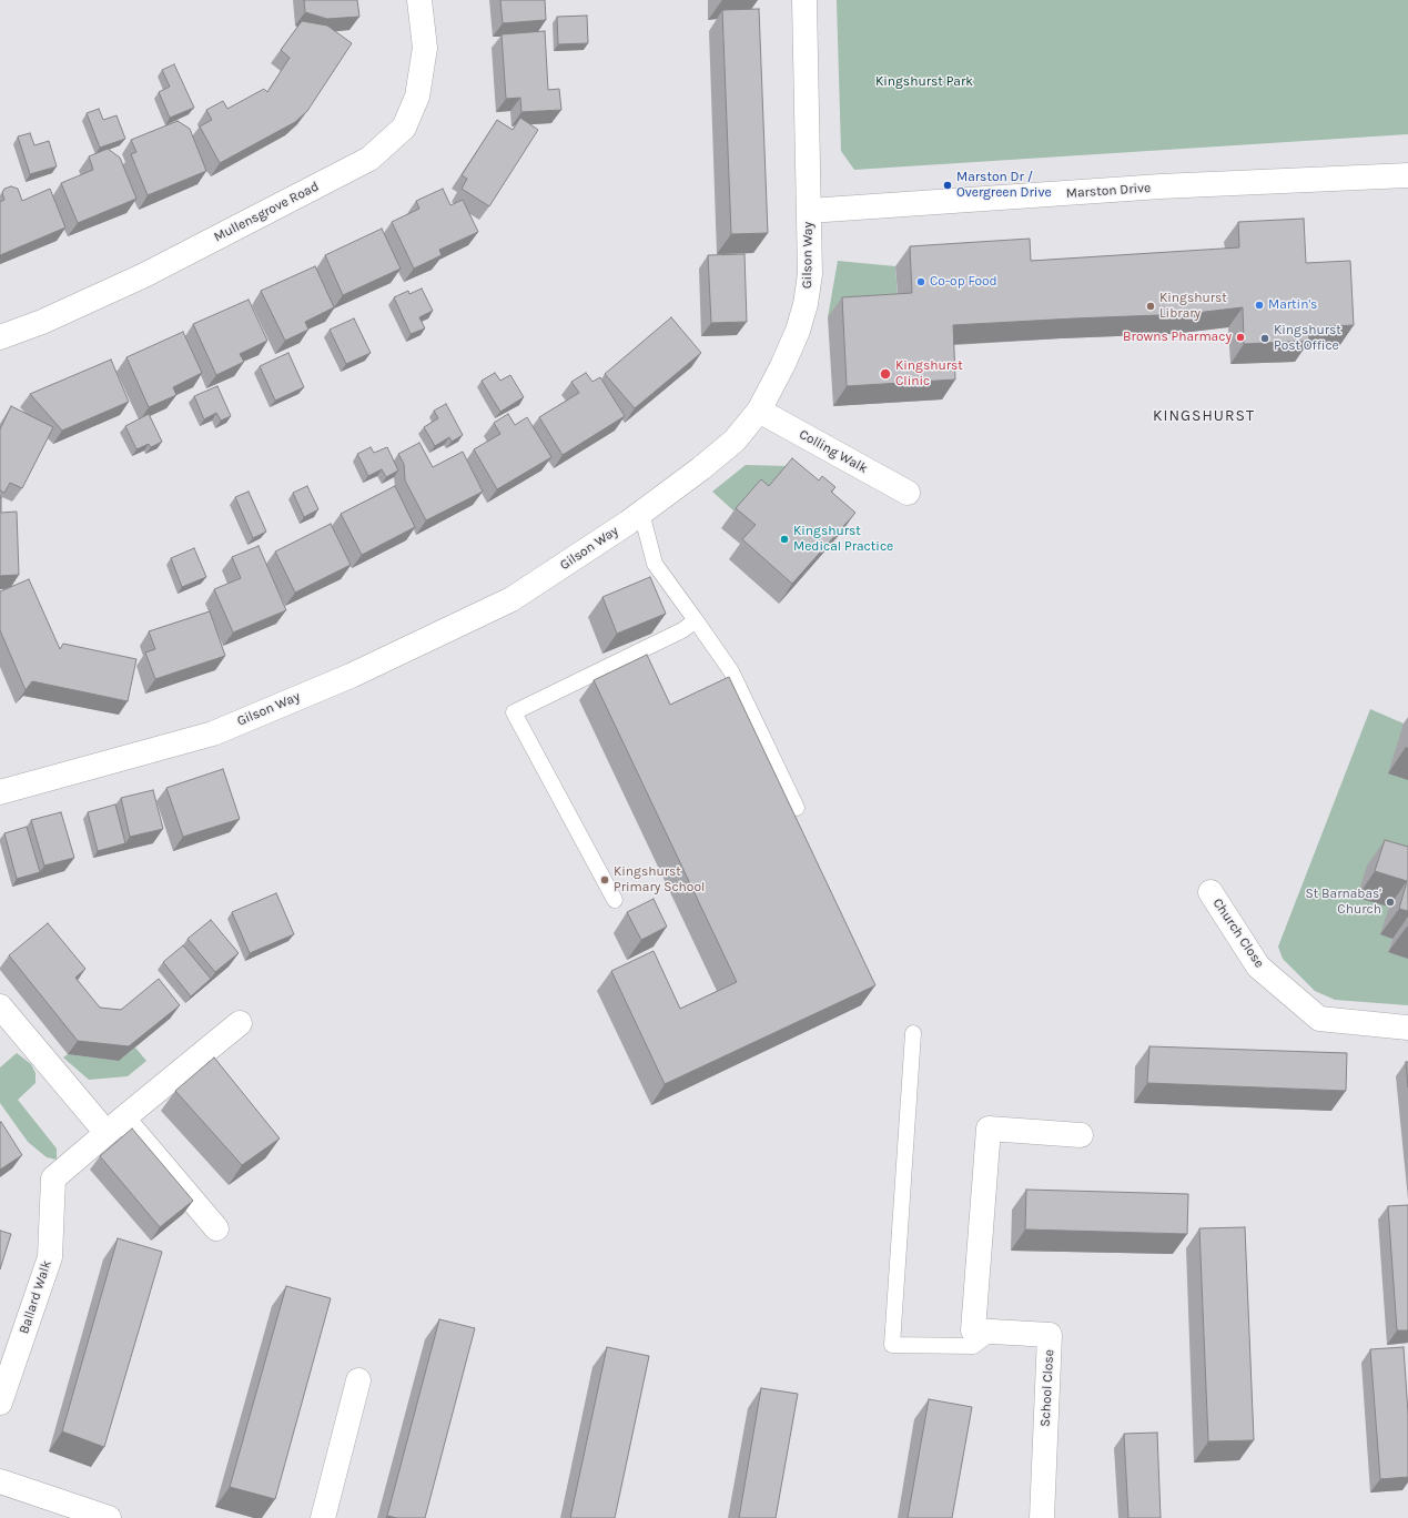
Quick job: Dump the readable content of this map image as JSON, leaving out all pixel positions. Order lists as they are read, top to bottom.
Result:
{
  "streets": {
    "street": [
      "Marston Drive",
      "Mullensgrove Road",
      "Gilson Way",
      "Colling Walk",
      "Church Close",
      "Ballard Walk",
      "School Close"
    ]
  },
  "crossings": [
    ["Marston Drive", "Gilson Way"],
    ["Gilson Way", "Colling Walk"]
  ],
  "districts": ["KINGSHURST"],
  "parks": ["Kingshurst Park"],
  "places": [
    "Marston Dr / Overgreen Drive",
    "Co-op Food",
    "Martin's",
    "Kingshurst Library",
    "Browns Pharmacy",
    "Kingshurst Post Office",
    "Kingshurst Clinic",
    "Kingshurst Medical Practice",
    "Kingshurst Primary School",
    "St Barnabas' Church"
  ]
}
